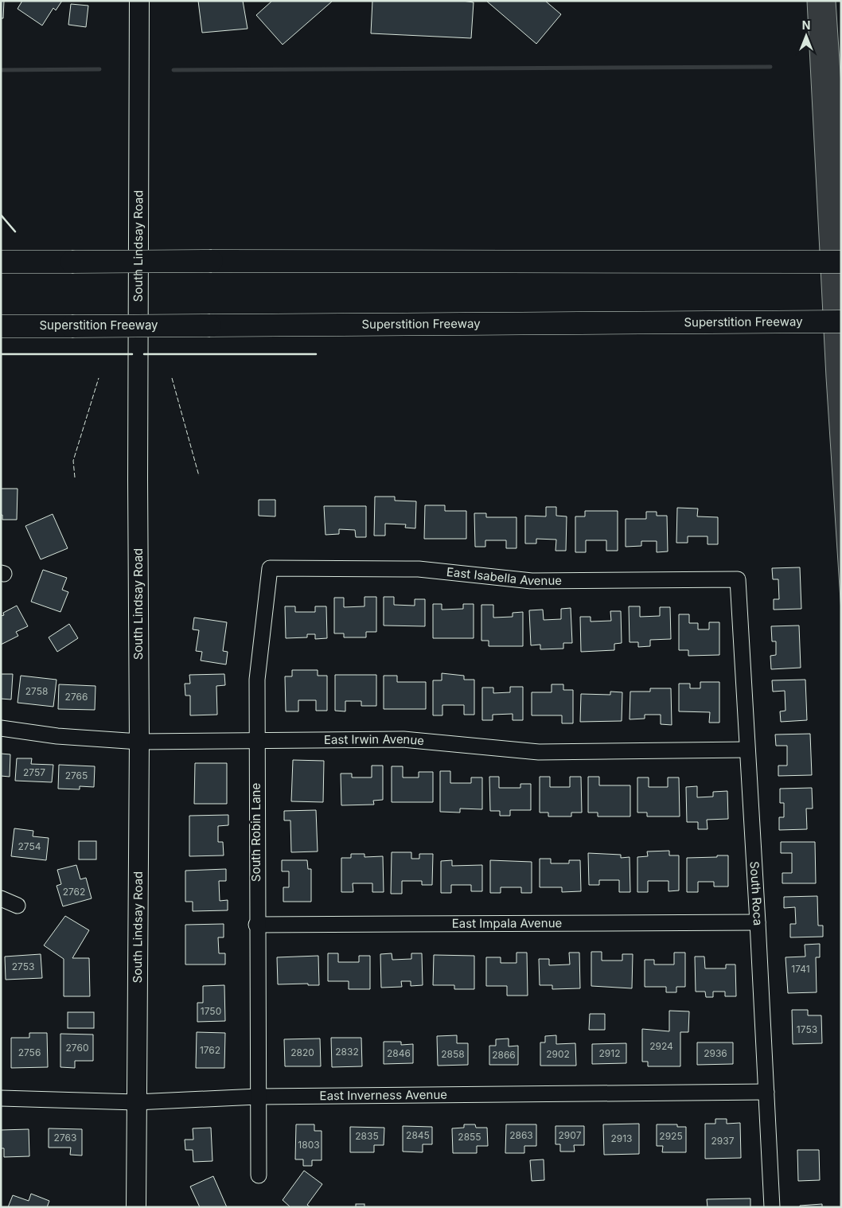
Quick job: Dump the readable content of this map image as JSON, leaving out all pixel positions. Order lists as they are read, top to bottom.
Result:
{
  "streets": {
    "highway": ["Superstition Freeway"],
    "main road": ["South Lindsay Road"],
    "street": [
      "East Isabella Avenue",
      "East Irwin Avenue",
      "South Robin Lane",
      "South Roca",
      "East Impala Avenue",
      "East Inverness Avenue"
    ]
  },
  "crossings": [
    ["South Lindsay Road", "East Irwin Avenue"],
    ["South Lindsay Road", "East Inverness Avenue"],
    ["East Isabella Avenue", "South Robin Lane"],
    ["East Isabella Avenue", "South Roca"],
    ["East Irwin Avenue", "South Robin Lane"],
    ["East Irwin Avenue", "South Roca"],
    ["South Robin Lane", "East Impala Avenue"],
    ["South Robin Lane", "East Inverness Avenue"],
    ["South Roca", "East Impala Avenue"],
    ["South Roca", "East Inverness Avenue"]
  ],
  "house_numbers": [
    "2758",
    "2766",
    "2757",
    "2765",
    "2754",
    "2762",
    "2753",
    "1741",
    "1750",
    "1753",
    "2924",
    "2760",
    "1762",
    "2832",
    "2756",
    "2820",
    "2846",
    "2912",
    "2936",
    "2858",
    "2902",
    "2866",
    "2845",
    "2863",
    "2907",
    "2835",
    "2925",
    "2855",
    "2763",
    "2913",
    "2937",
    "1803"
  ],
  "north": "top"
}
